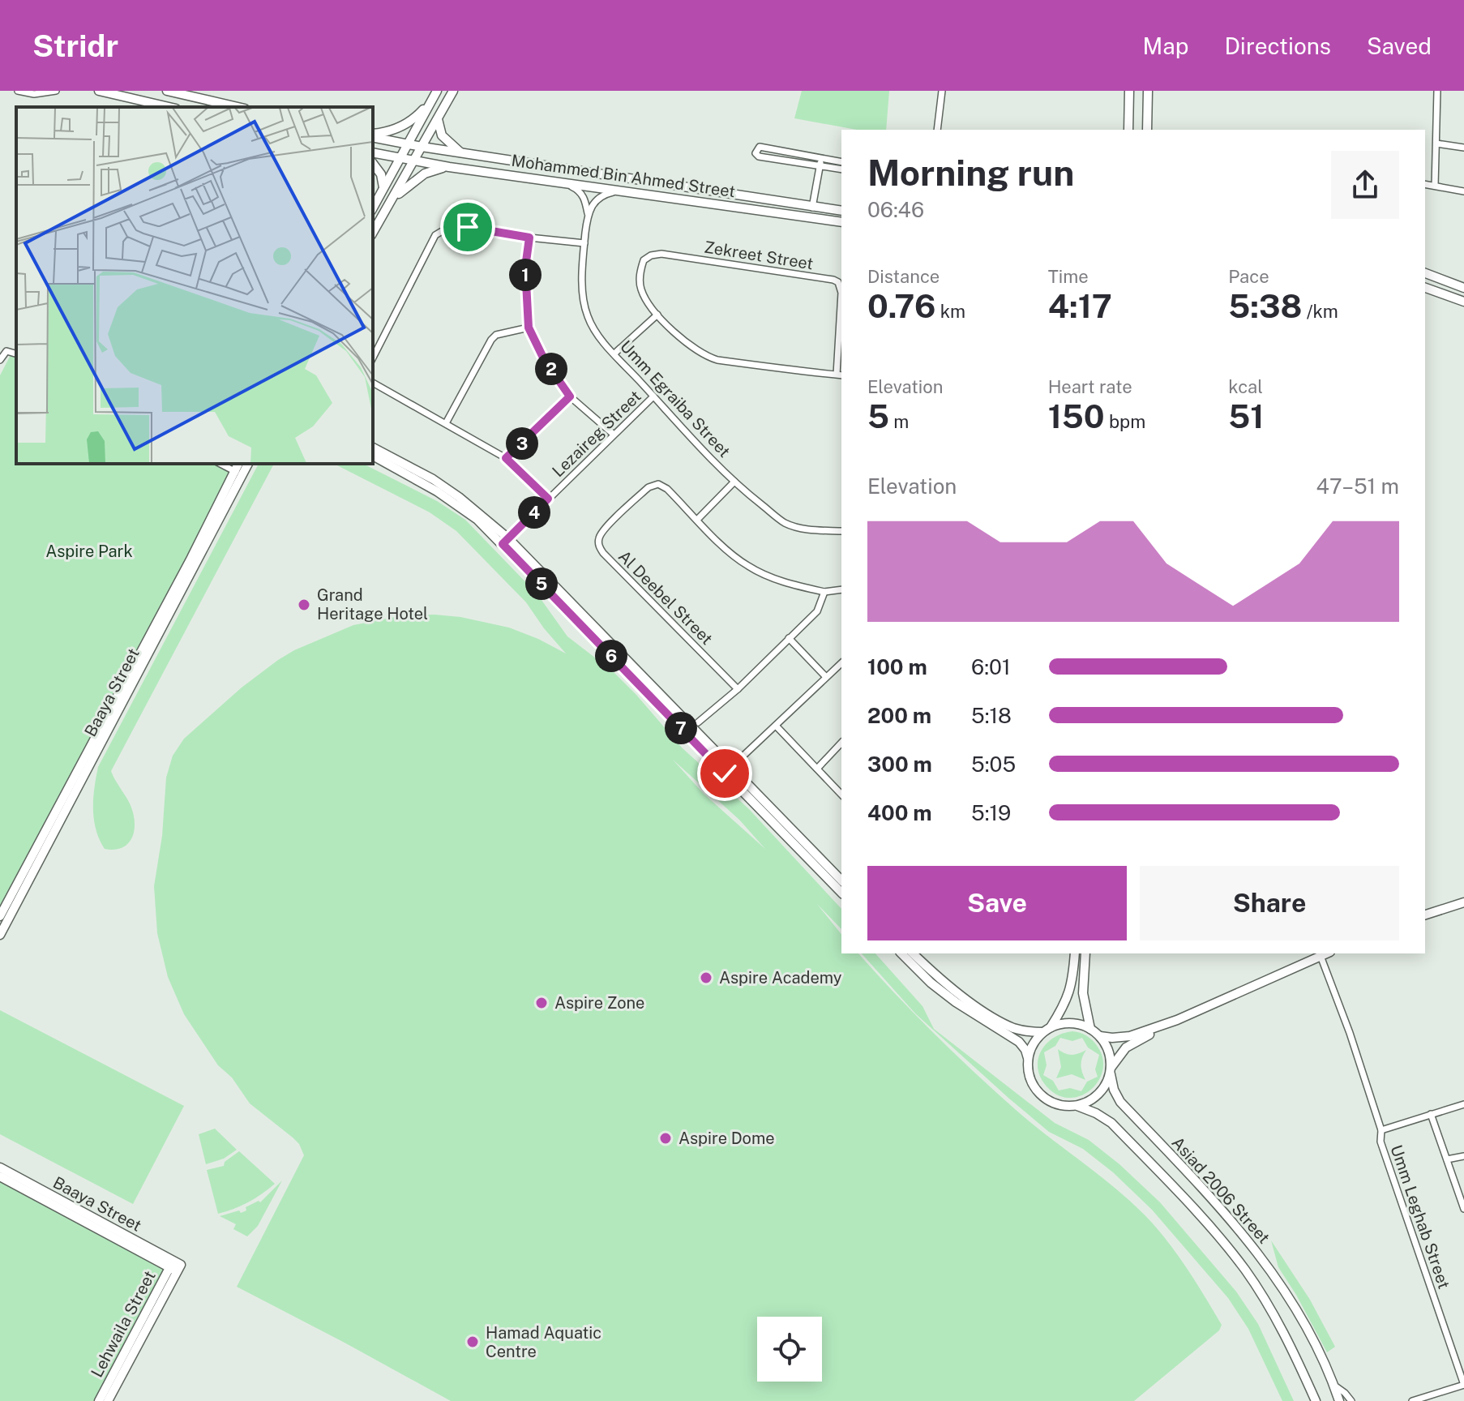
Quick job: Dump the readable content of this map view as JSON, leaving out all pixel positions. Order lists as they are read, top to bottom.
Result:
{
  "streets": {
    "main road": [
      "Mohammed Bin Ahmed Street",
      "Baaya Street",
      "Asiad 2006 Street",
      "Lehwaila Street"
    ],
    "street": [
      "Zekreet Street",
      "Umm Egraiba Street",
      "Lezaireg Street",
      "Al Deebel Street",
      "Umm Leghab Street"
    ]
  },
  "crossings": [
    ["Umm Egraiba Street", "Lezaireg Street"],
    ["Baaya Street", "Lehwaila Street"]
  ],
  "parks": ["Aspire Park"],
  "places": [
    "Grand Heritage Hotel",
    "Aspire Academy",
    "Aspire Zone",
    "Aspire Dome",
    "Hamad Aquatic Centre"
  ],
  "page": {
    "header": "Stridr",
    "nav": ["Map", "Directions", "Saved"],
    "heading": ["Morning run", "06:46"],
    "stats": [
      ["Distance", "0.76 km"],
      ["Time", "4:17"],
      ["Pace", "5:38 /km"],
      ["Elevation", "5 m"],
      ["Heart rate", "150 bpm"],
      ["kcal", "51"]
    ],
    "pins": [
      "1",
      "2",
      "3",
      "4",
      "5",
      "6",
      "7"
    ],
    "chart": ["Elevation", "47–51 m"],
    "list": [
      {
        "name": "100 m",
        "note": "6:01"
      },
      {
        "name": "200 m",
        "note": "5:18"
      },
      {
        "name": "300 m",
        "note": "5:05"
      },
      {
        "name": "400 m",
        "note": "5:19"
      }
    ],
    "buttons": ["Save", "Share"]
  }
}
